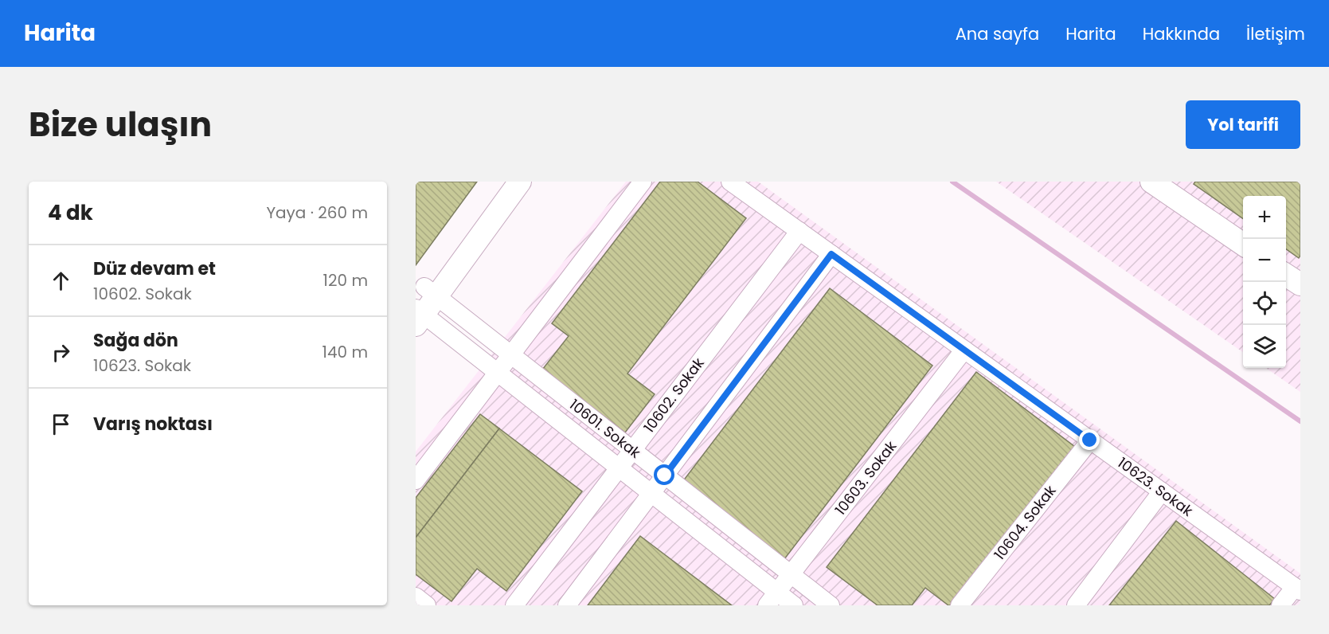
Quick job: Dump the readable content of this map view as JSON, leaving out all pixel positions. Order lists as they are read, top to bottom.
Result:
{
  "streets": {
    "street": [
      "10602. Sokak",
      "10601. Sokak",
      "10603. Sokak",
      "10623. Sokak",
      "10604. Sokak"
    ]
  },
  "crossings": [
    ["10602. Sokak", "10601. Sokak"],
    ["10602. Sokak", "10623. Sokak"],
    ["10601. Sokak", "10603. Sokak"],
    ["10603. Sokak", "10623. Sokak"],
    ["10623. Sokak", "10604. Sokak"]
  ],
  "page": {
    "header": "Harita",
    "nav": [
      "Ana sayfa",
      "Harita",
      "Hakkında",
      "İletişim"
    ],
    "title": "Bize ulaşın",
    "buttons": "Yol tarifi",
    "heading": ["4 dk", "Yaya · 260 m"],
    "map_buttons": ["+", "−"],
    "list": [
      ["Düz devam et", "10602. Sokak", "120 m"],
      ["Sağa dön", "10623. Sokak", "140 m"],
      "Varış noktası"
    ]
  }
}
